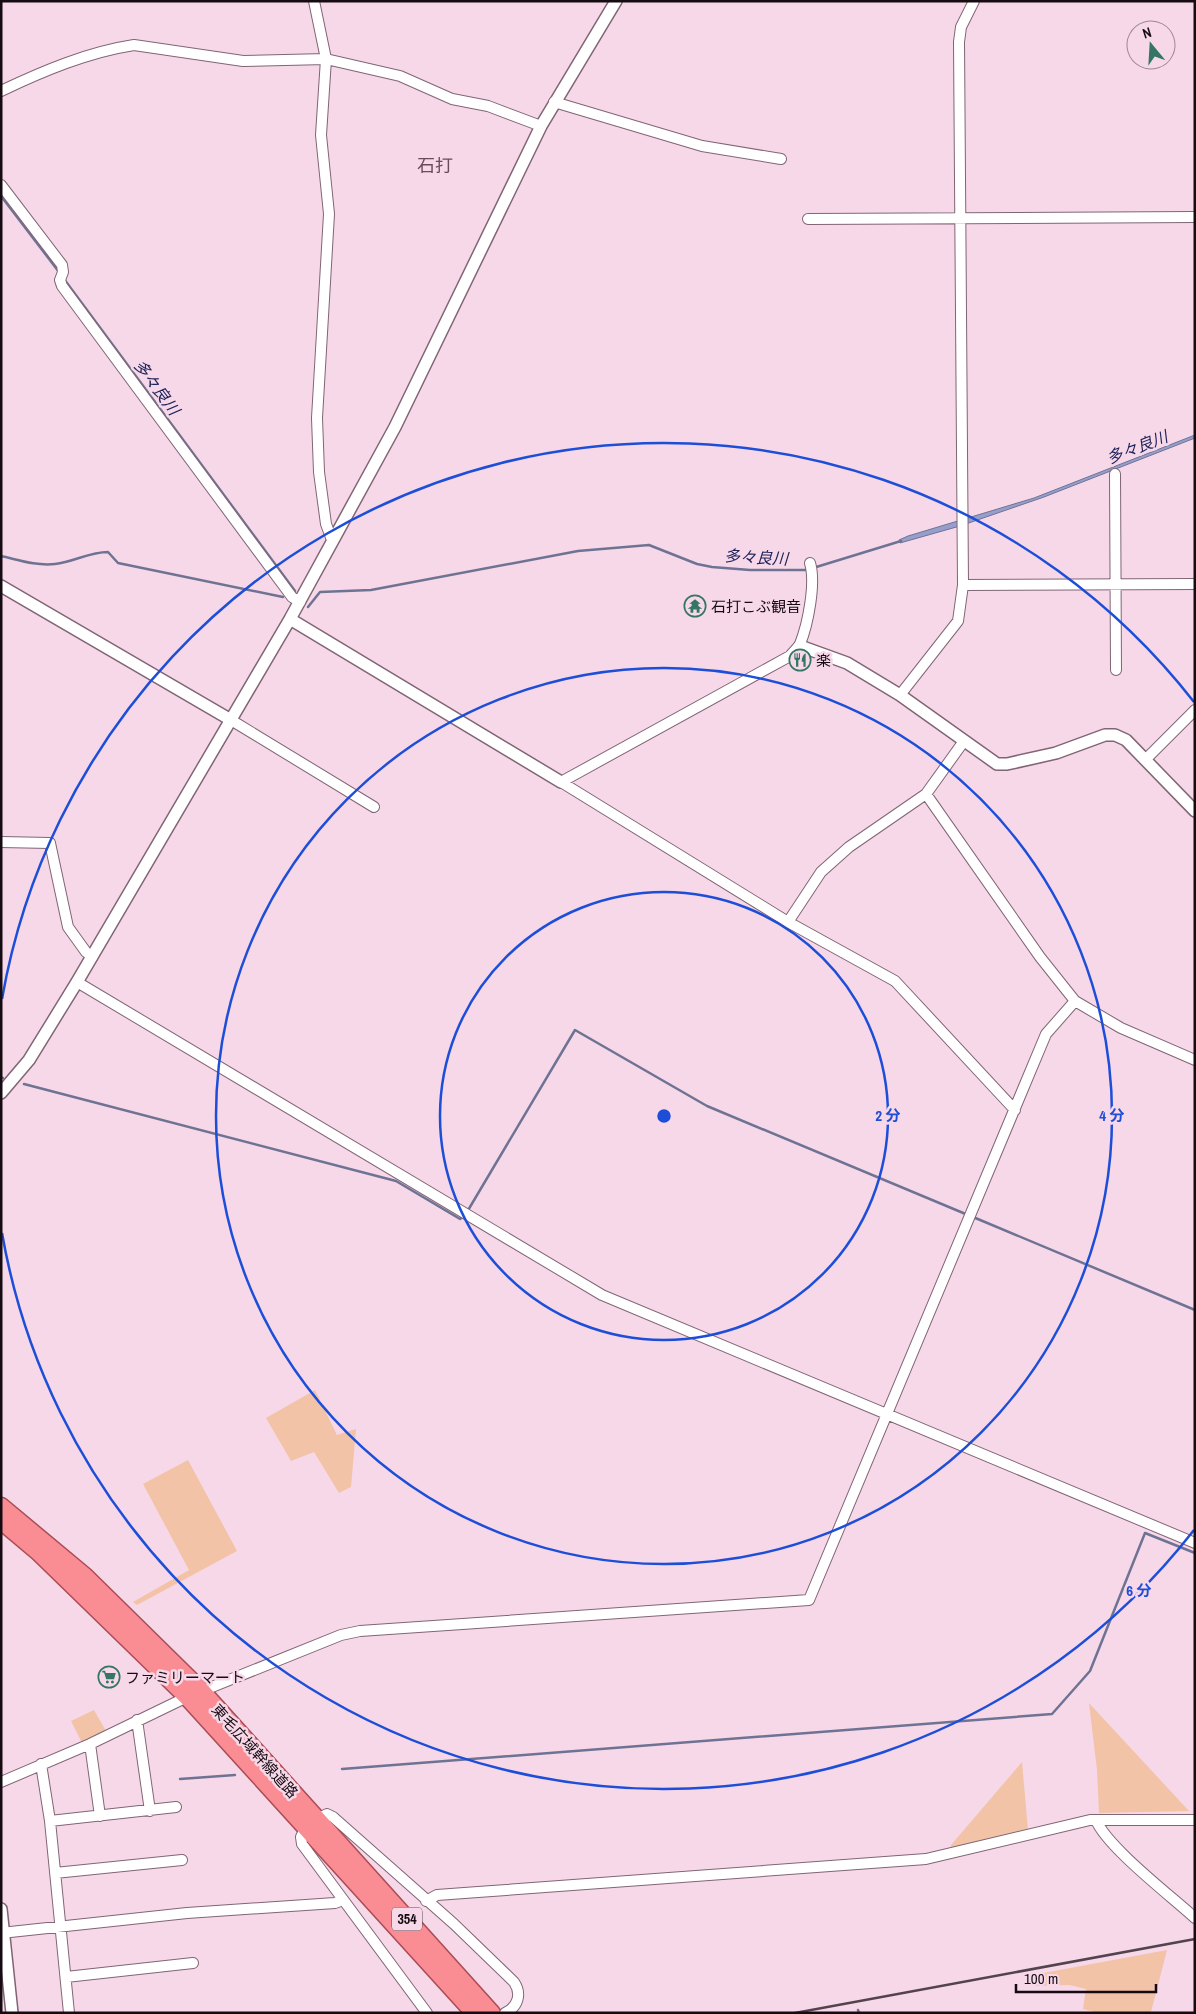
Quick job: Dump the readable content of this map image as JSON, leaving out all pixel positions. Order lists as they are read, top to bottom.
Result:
{
  "streets": {
    "highway": ["東毛広域幹線道路", "354"]
  },
  "districts": ["石打"],
  "water": ["多々良川"],
  "places": {
    "temple": ["石打こぶ観音"],
    "restaurant": ["楽"],
    "supermarket": ["ファミリーマート"]
  },
  "scale_bar": "100 m",
  "north": "top",
  "rings": ["2 分", "4 分", "6 分"]
}
